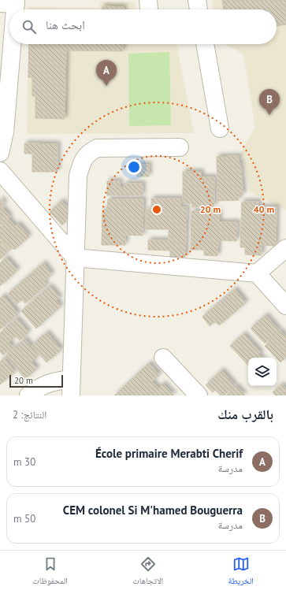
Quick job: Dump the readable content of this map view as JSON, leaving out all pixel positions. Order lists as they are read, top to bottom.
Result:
{
  "scale_bar": "20 m",
  "page": {
    "search": "ابحث هنا",
    "pins": ["A", "B"],
    "scale": "20 m",
    "heading": ["بالقرب منك", "النتائج: 2"],
    "list": [
      {
        "mark": "A",
        "name": "École primaire Merabti Cherif",
        "note": "مدرسة",
        "value": "30 m"
      },
      {
        "mark": "B",
        "name": "CEM colonel Si M'hamed Bouguerra",
        "note": "مدرسة",
        "value": "50 m"
      }
    ],
    "nav": ["الخريطة", "الاتجاهات", "المحفوظات"]
  },
  "rings": ["20 m", "40 m"]
}
